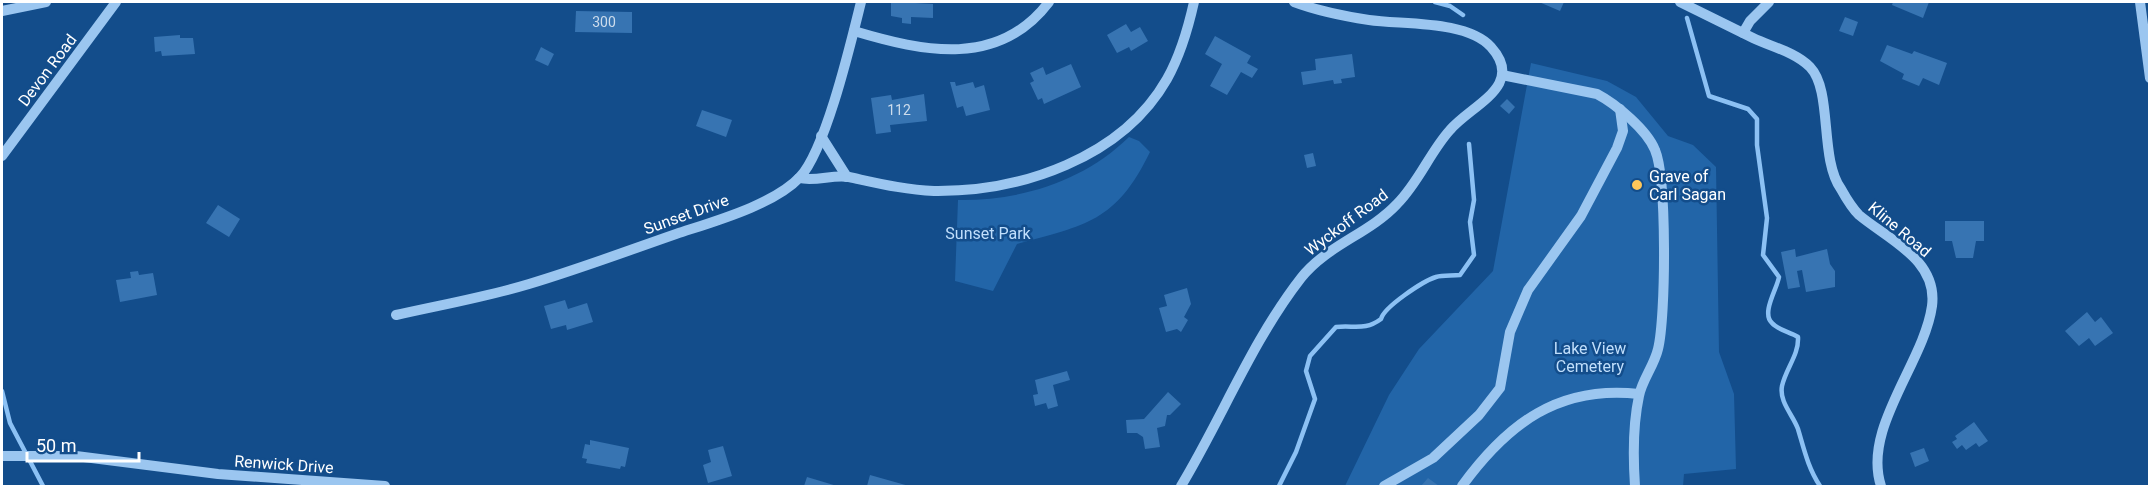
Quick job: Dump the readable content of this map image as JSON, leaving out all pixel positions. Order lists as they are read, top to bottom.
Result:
{
  "streets": {
    "street": [
      "Devon Road",
      "Sunset Drive",
      "Wyckoff Road",
      "Kline Road",
      "Renwick Drive"
    ]
  },
  "parks": ["Sunset Park", "Lake View Cemetery"],
  "places": ["Grave of Carl Sagan"],
  "house_numbers": ["300", "112"],
  "scale_bar": "50 m"
}
